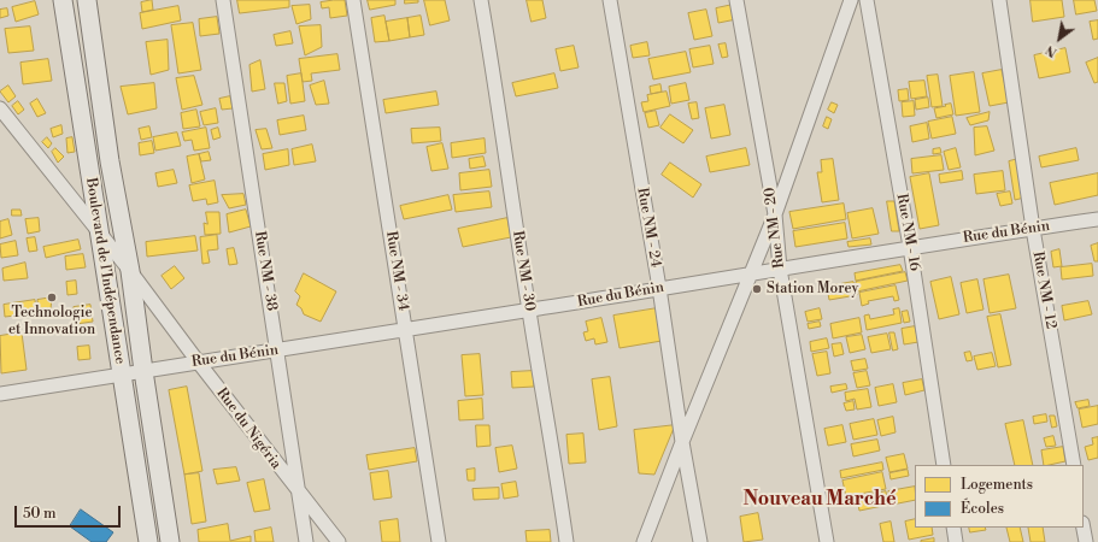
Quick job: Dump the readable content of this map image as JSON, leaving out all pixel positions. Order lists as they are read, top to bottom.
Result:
{
  "streets": {
    "main road": ["Boulevard de l'Indépendance"],
    "street": [
      "Rue NM - 24",
      "Rue NM - 20",
      "Rue NM - 16",
      "Rue du Bénin",
      "Rue NM - 38",
      "Rue NM - 34",
      "Rue NM - 30",
      "Rue NM - 12",
      "Rue du Nigéria"
    ]
  },
  "crossings": [
    ["Rue NM - 24", "Rue du Bénin"],
    ["Rue NM - 20", "Rue du Bénin"],
    ["Rue NM - 16", "Rue du Bénin"],
    ["Rue du Bénin", "Boulevard de l'Indépendance"],
    ["Rue du Bénin", "Rue NM - 38"],
    ["Rue du Bénin", "Rue NM - 34"],
    ["Rue du Bénin", "Rue NM - 30"],
    ["Rue du Bénin", "Rue NM - 12"],
    ["Rue du Bénin", "Rue du Nigéria"],
    ["Boulevard de l'Indépendance", "Rue du Nigéria"],
    ["Rue NM - 38", "Rue du Nigéria"]
  ],
  "districts": ["Nouveau Marché"],
  "places": ["Station Morey", "Technologie et Innovation"],
  "legend": ["Logements", "Écoles"],
  "scale_bar": "50 m",
  "north": "bottom left"
}
